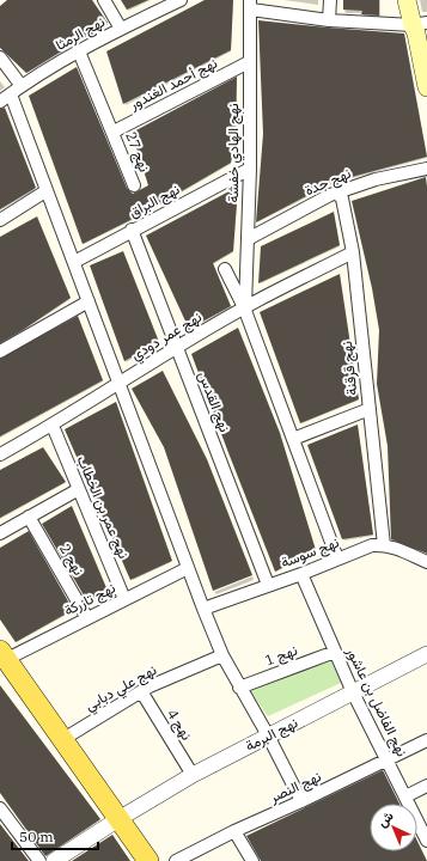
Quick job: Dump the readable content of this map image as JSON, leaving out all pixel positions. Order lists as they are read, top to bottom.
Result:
{
  "streets": {
    "street": [
      "نهج الرمثا",
      "نهج أحمد الغندور",
      "نهج 27",
      "نهج الهادي خفشة",
      "نهج جدة",
      "نهج البراق",
      "نهج عمر دودي",
      "نهج قرقنة",
      "نهج القدس",
      "نهج عمر بن الخطاب",
      "نهج سوسة",
      "نهج 2",
      "نهج تازركة",
      "نهج 1",
      "نهج علي دبابي",
      "نهج الفاضل بن عاشور",
      "نهج 4",
      "نهج البرمة",
      "نهج النصر"
    ]
  },
  "crossings": [
    ["نهج الرمثا", "نهج 27"],
    ["نهج أحمد الغندور", "نهج 27"],
    ["نهج أحمد الغندور", "نهج الهادي خفشة"],
    ["نهج الهادي خفشة", "نهج جدة"],
    ["نهج الهادي خفشة", "نهج البراق"],
    ["نهج الهادي خفشة", "نهج عمر دودي"],
    ["نهج الهادي خفشة", "نهج سوسة"],
    ["نهج جدة", "نهج قرقنة"],
    ["نهج البراق", "نهج القدس"],
    ["نهج عمر دودي", "نهج قرقنة"],
    ["نهج عمر دودي", "نهج القدس"],
    ["نهج عمر دودي", "نهج عمر بن الخطاب"],
    ["نهج قرقنة", "نهج سوسة"],
    ["نهج القدس", "نهج سوسة"],
    ["نهج عمر بن الخطاب", "نهج تازركة"],
    ["نهج سوسة", "نهج الفاضل بن عاشور"],
    ["نهج 2", "نهج تازركة"],
    ["نهج 1", "نهج الفاضل بن عاشور"],
    ["نهج علي دبابي", "نهج 4"],
    ["نهج الفاضل بن عاشور", "نهج البرمة"],
    ["نهج الفاضل بن عاشور", "نهج النصر"],
    ["نهج 4", "نهج البرمة"]
  ],
  "scale_bar": "50 m",
  "north": "top left"
}
